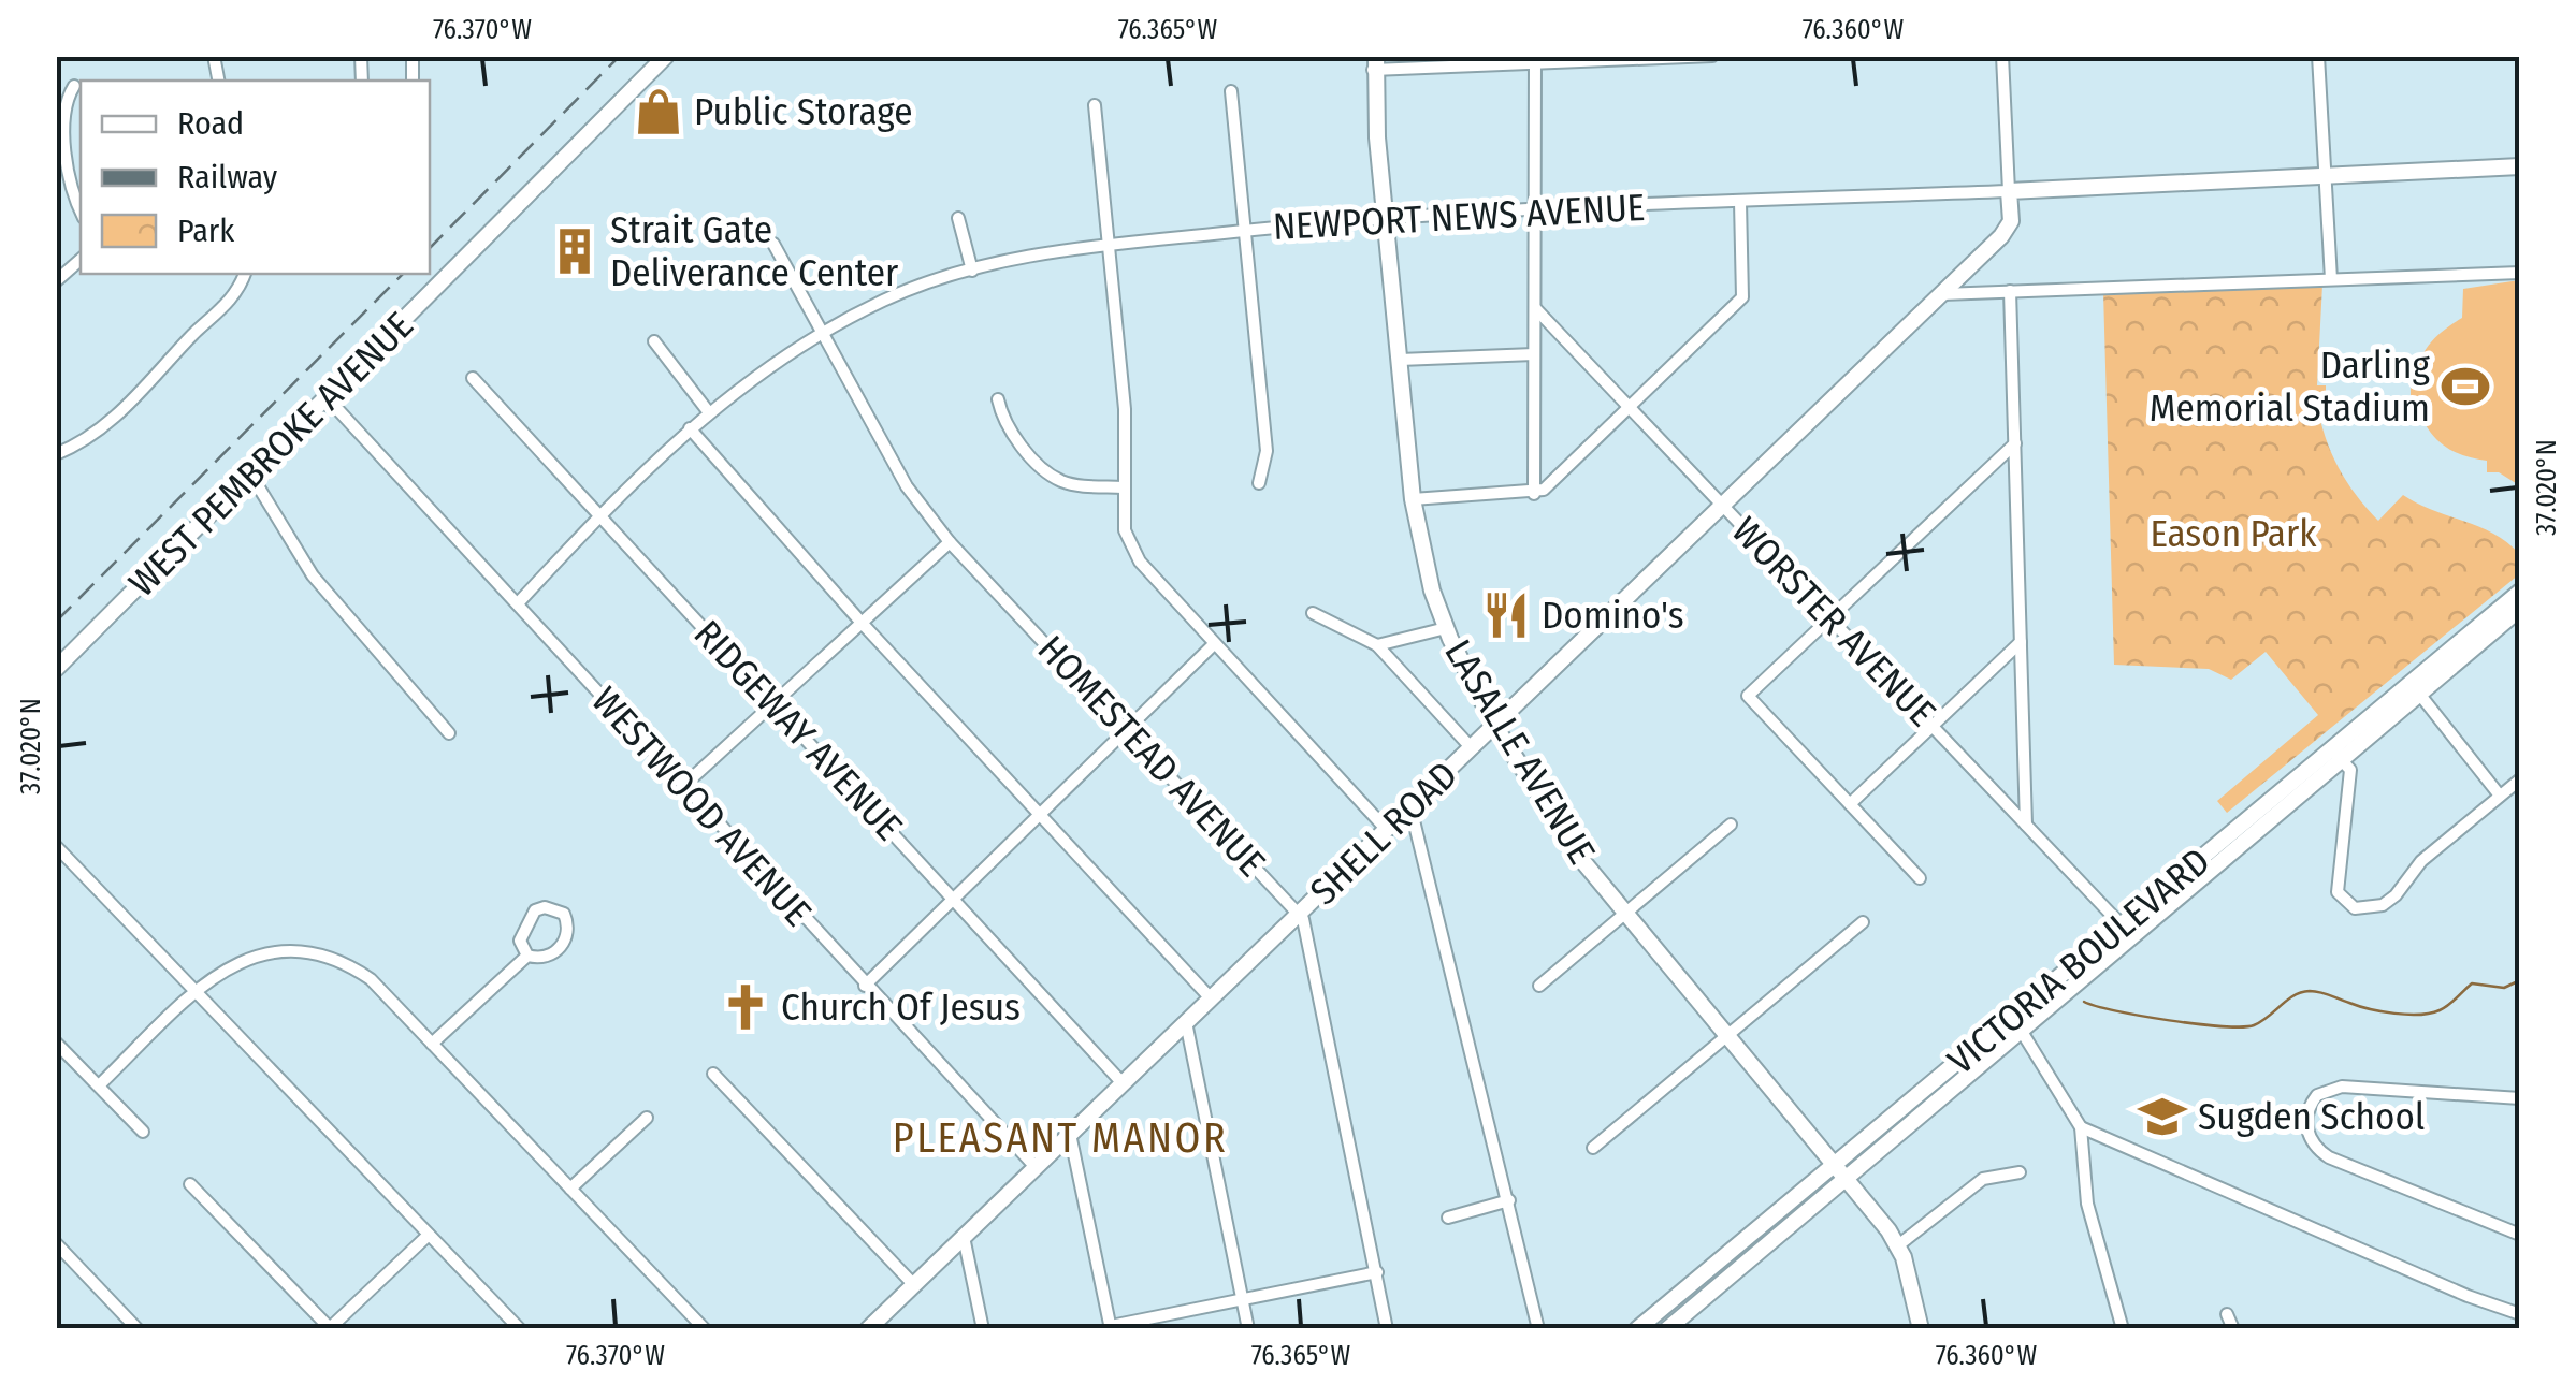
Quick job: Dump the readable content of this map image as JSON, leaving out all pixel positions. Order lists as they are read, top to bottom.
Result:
{
  "streets": {
    "main road": [
      "NEWPORT NEWS AVENUE",
      "WEST PEMBROKE AVENUE",
      "LASALLE AVENUE",
      "SHELL ROAD",
      "VICTORIA BOULEVARD"
    ],
    "street": [
      "WORSTER AVENUE",
      "RIDGEWAY AVENUE",
      "HOMESTEAD AVENUE",
      "WESTWOOD AVENUE"
    ]
  },
  "crossings": [
    ["NEWPORT NEWS AVENUE", "RIDGEWAY AVENUE"],
    ["NEWPORT NEWS AVENUE", "LASALLE AVENUE"],
    ["NEWPORT NEWS AVENUE", "HOMESTEAD AVENUE"],
    ["NEWPORT NEWS AVENUE", "WESTWOOD AVENUE"],
    ["NEWPORT NEWS AVENUE", "SHELL ROAD"],
    ["WEST PEMBROKE AVENUE", "WESTWOOD AVENUE"],
    ["WORSTER AVENUE", "SHELL ROAD"],
    ["WORSTER AVENUE", "VICTORIA BOULEVARD"],
    ["RIDGEWAY AVENUE", "SHELL ROAD"],
    ["LASALLE AVENUE", "SHELL ROAD"],
    ["LASALLE AVENUE", "VICTORIA BOULEVARD"],
    ["HOMESTEAD AVENUE", "SHELL ROAD"],
    ["WESTWOOD AVENUE", "SHELL ROAD"]
  ],
  "districts": ["PLEASANT MANOR"],
  "parks": ["Eason Park"],
  "places": {
    "shop": ["Public Storage"],
    "building": ["Strait Gate Deliverance Center"],
    "sports": ["Darling Memorial Stadium"],
    "restaurant": ["Domino's"],
    "church": ["Church Of Jesus"],
    "school or university": ["Sugden School"]
  },
  "legend": ["Road", "Railway", "Park"],
  "coordinates": [
    "76.370°W",
    "76.365°W",
    "76.360°W",
    "37.020°N"
  ]
}
